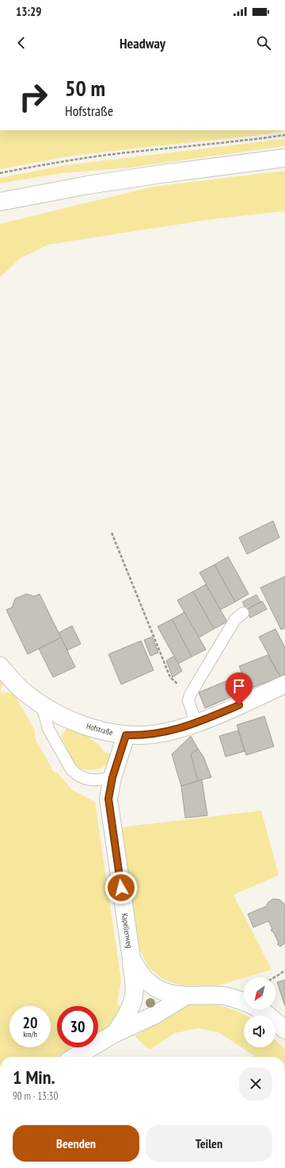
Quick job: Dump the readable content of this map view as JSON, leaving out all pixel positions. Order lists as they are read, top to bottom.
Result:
{
  "streets": {
    "street": ["Hofstraße", "Kapellenweg"]
  },
  "crossings": [
    ["Hofstraße", "Kapellenweg"]
  ],
  "north": "bottom left",
  "page": {
    "status": "13:29",
    "header": "Headway",
    "turn": ["50 m", "Hofstraße"],
    "speed": "20 km/h",
    "limit": "30",
    "heading": ["1 Min.", "90 m · 13:30"],
    "buttons": ["Beenden", "Teilen"]
  }
}
